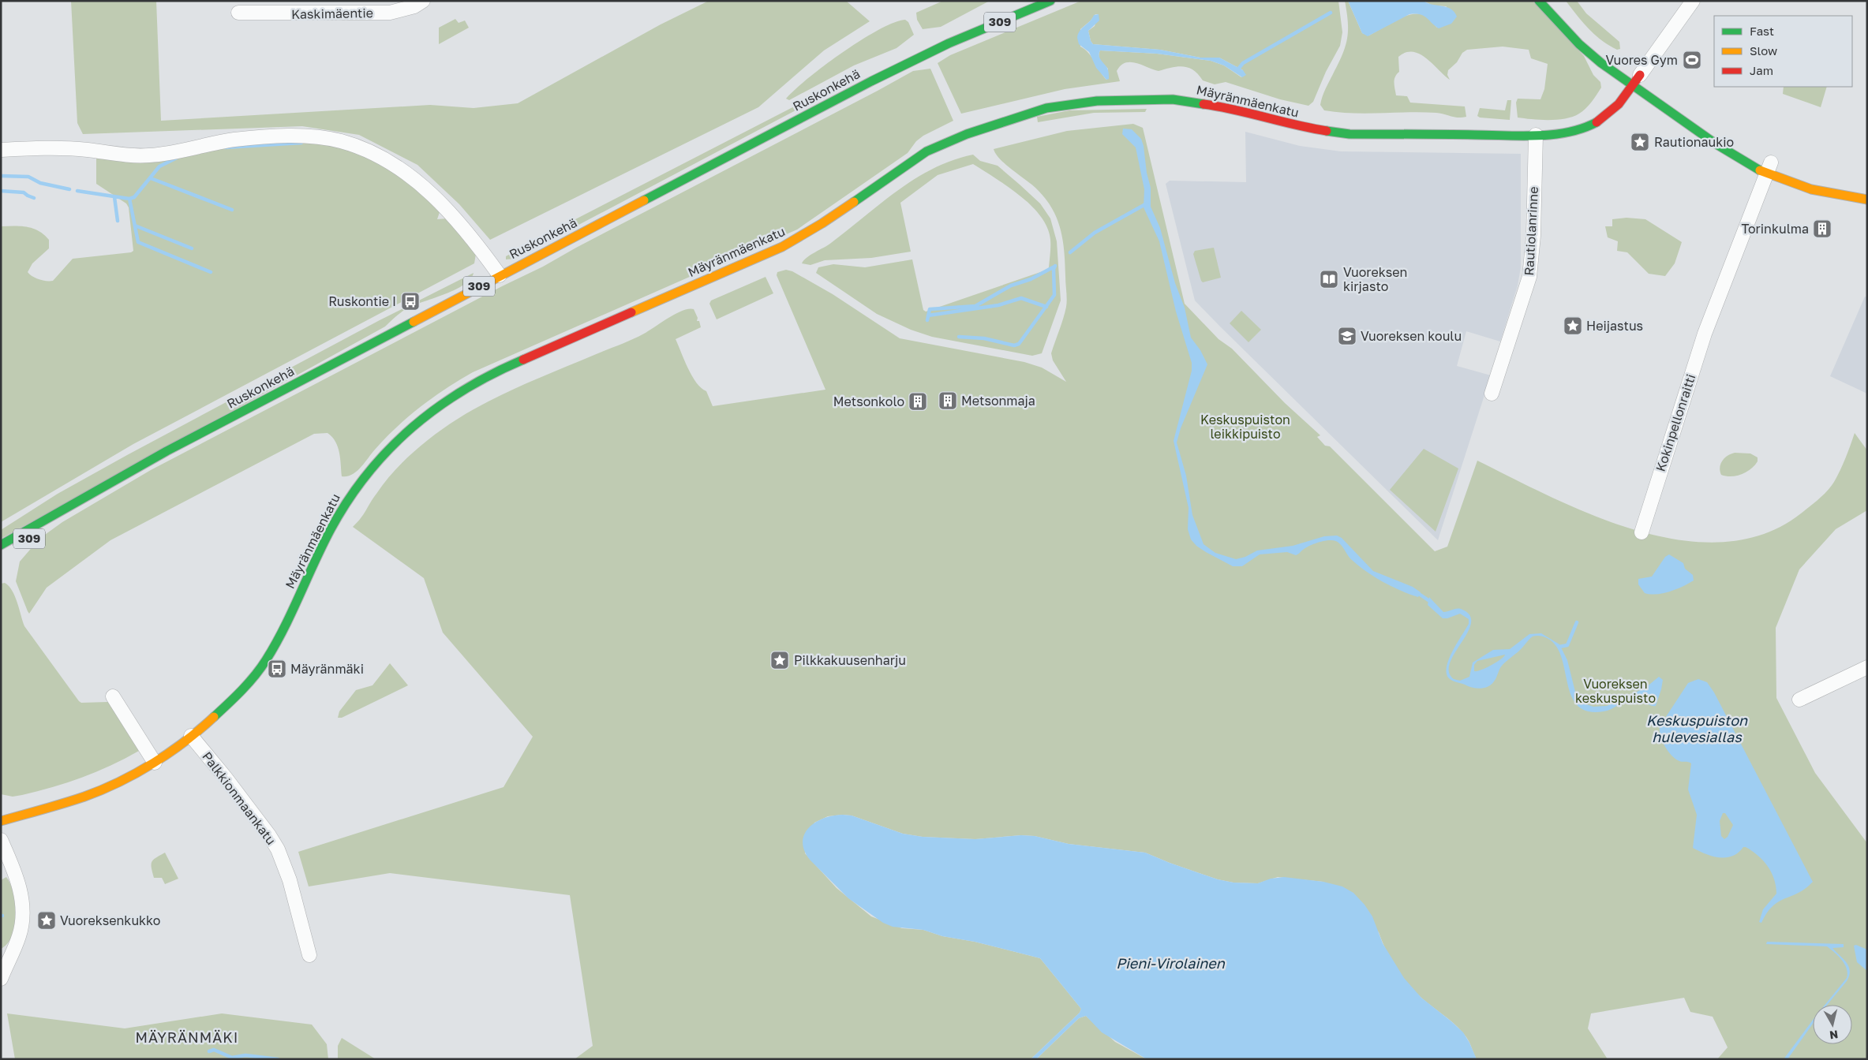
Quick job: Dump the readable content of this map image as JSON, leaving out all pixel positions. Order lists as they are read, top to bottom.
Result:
{
  "streets": {
    "street": [
      "Kaskimäentie",
      "309",
      "Ruskonkehä",
      "Mäyränmäenkatu",
      "Rautiolanrinne",
      "Kokinpellonraitti",
      "Palkkionmaankatu"
    ]
  },
  "crossings": [
    ["Mäyränmäenkatu", "Rautiolanrinne"],
    ["Mäyränmäenkatu", "Palkkionmaankatu"]
  ],
  "districts": ["MÄYRÄNMÄKI"],
  "water": ["Keskuspuiston hulevesiallas", "Pieni-Virolainen"],
  "parks": ["Keskuspuiston leikkipuisto", "Vuoreksen keskuspuisto"],
  "places": {
    "sports": ["Vuores Gym"],
    "place": [
      "Rautionaukio",
      "Heijastus",
      "Pilkkakuusenharju",
      "Vuoreksenkukko"
    ],
    "building": ["Torinkulma", "Metsonmaja", "Metsonkolo"],
    "library": ["Vuoreksen kirjasto"],
    "bus stop": ["Ruskontie I", "Mäyränmäki"],
    "school or university": ["Vuoreksen koulu"]
  },
  "legend": ["Fast", "Slow", "Jam"],
  "north": "bottom"
}
